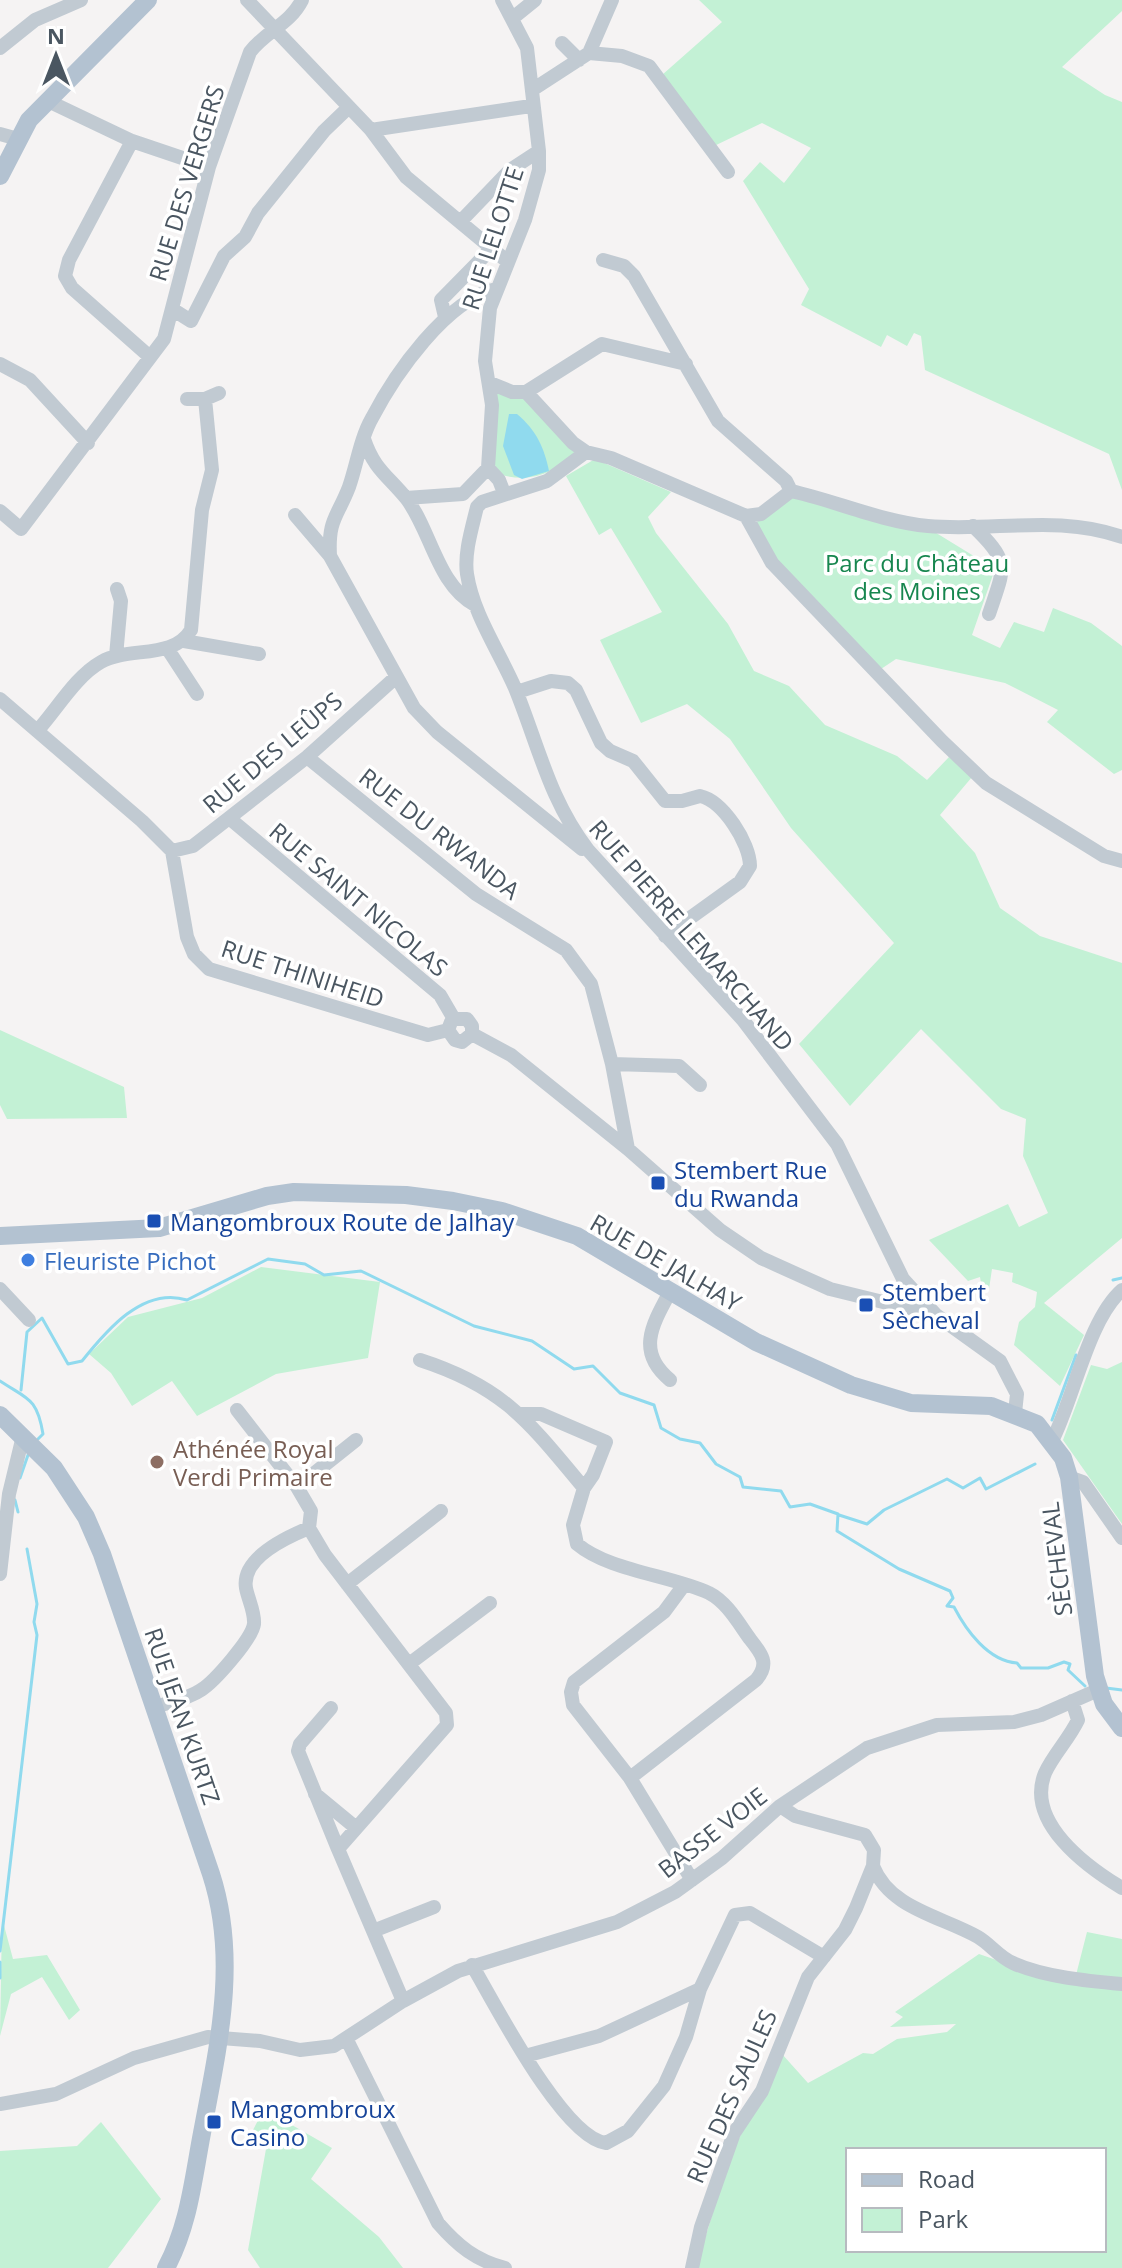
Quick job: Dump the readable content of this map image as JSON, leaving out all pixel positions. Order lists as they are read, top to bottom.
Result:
{
  "streets": {
    "main road": ["RUE DE JALHAY", "SÈCHEVAL", "RUE JEAN KURTZ"],
    "street": [
      "RUE DES VERGERS",
      "RUE LELOTTE",
      "RUE DES LEÛPS",
      "RUE DU RWANDA",
      "RUE SAINT NICOLAS",
      "RUE PIERRE LEMARCHAND",
      "RUE THINIHEID",
      "BASSE VOIE",
      "RUE DES SAULES"
    ]
  },
  "crossings": [
    ["RUE DES LEÛPS", "RUE DU RWANDA"],
    ["RUE DES LEÛPS", "RUE SAINT NICOLAS"],
    ["RUE DES LEÛPS", "RUE THINIHEID"],
    ["RUE SAINT NICOLAS", "RUE THINIHEID"],
    ["RUE PIERRE LEMARCHAND", "RUE DE JALHAY"],
    ["SÈCHEVAL", "BASSE VOIE"],
    ["RUE JEAN KURTZ", "BASSE VOIE"]
  ],
  "parks": ["Parc du Château des Moines"],
  "places": {
    "transit": [
      "Stembert Rue du Rwanda",
      "Mangombroux Route de Jalhay",
      "Stembert Sècheval",
      "Mangombroux Casino"
    ],
    "other": ["Fleuriste Pichot", "Athénée Royal Verdi Primaire"]
  },
  "legend": ["Road", "Park"],
  "north": "top"
}
